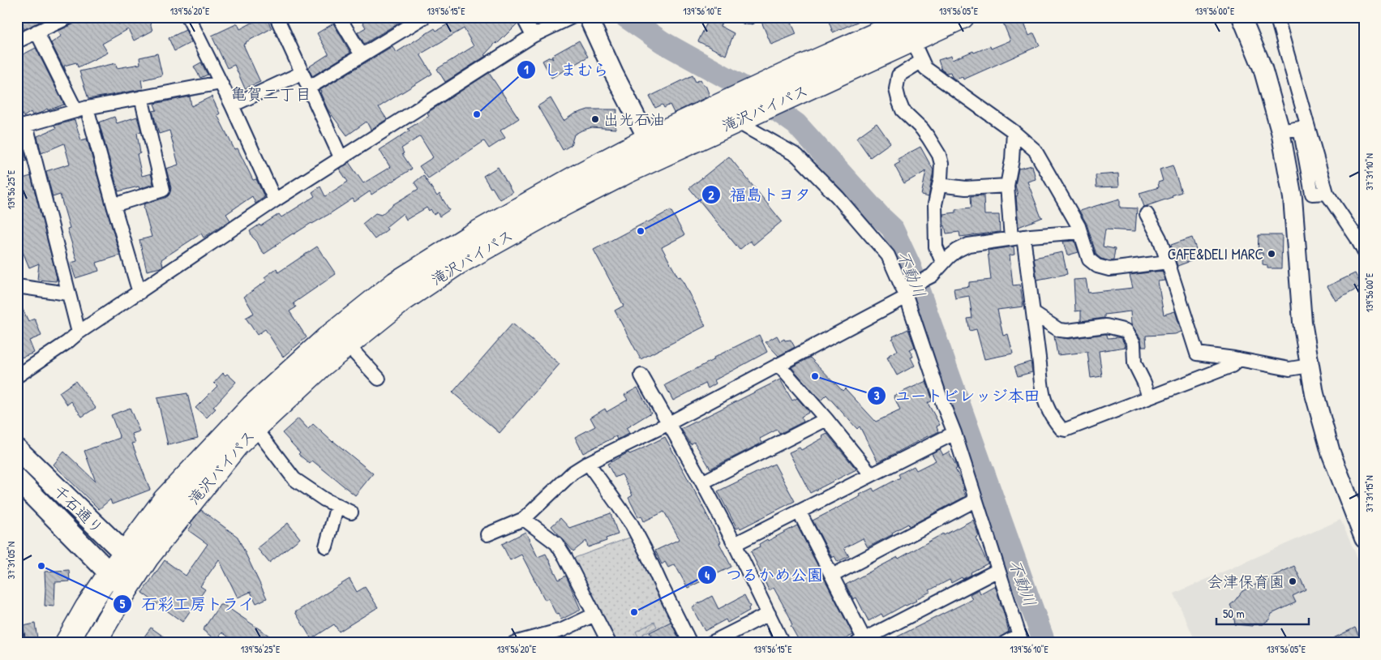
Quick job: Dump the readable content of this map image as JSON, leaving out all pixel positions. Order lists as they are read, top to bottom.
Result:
{
  "streets": {
    "highway": ["滝沢バイパス"],
    "main road": ["千石通り"]
  },
  "crossings": [
    ["滝沢バイパス", "千石通り"]
  ],
  "districts": ["亀賀二丁目"],
  "water": ["不動川"],
  "places": [
    "しまむら",
    "出光石油",
    "福島トヨタ",
    "CAFE&DELI MARC",
    "ユートビレッジ本田",
    "石彩工房トライ",
    "会津保育園",
    "つるかめ公園"
  ],
  "scale_bar": "50 m",
  "coordinates": [
    "139°56'20\"E",
    "139°56'15\"E",
    "139°56'10\"E",
    "139°56'05\"E",
    "139°56'00\"E",
    "37°31'10\"N",
    "139°56'25\"E",
    "37°31'15\"N",
    "37°31'05\"N"
  ]
}
